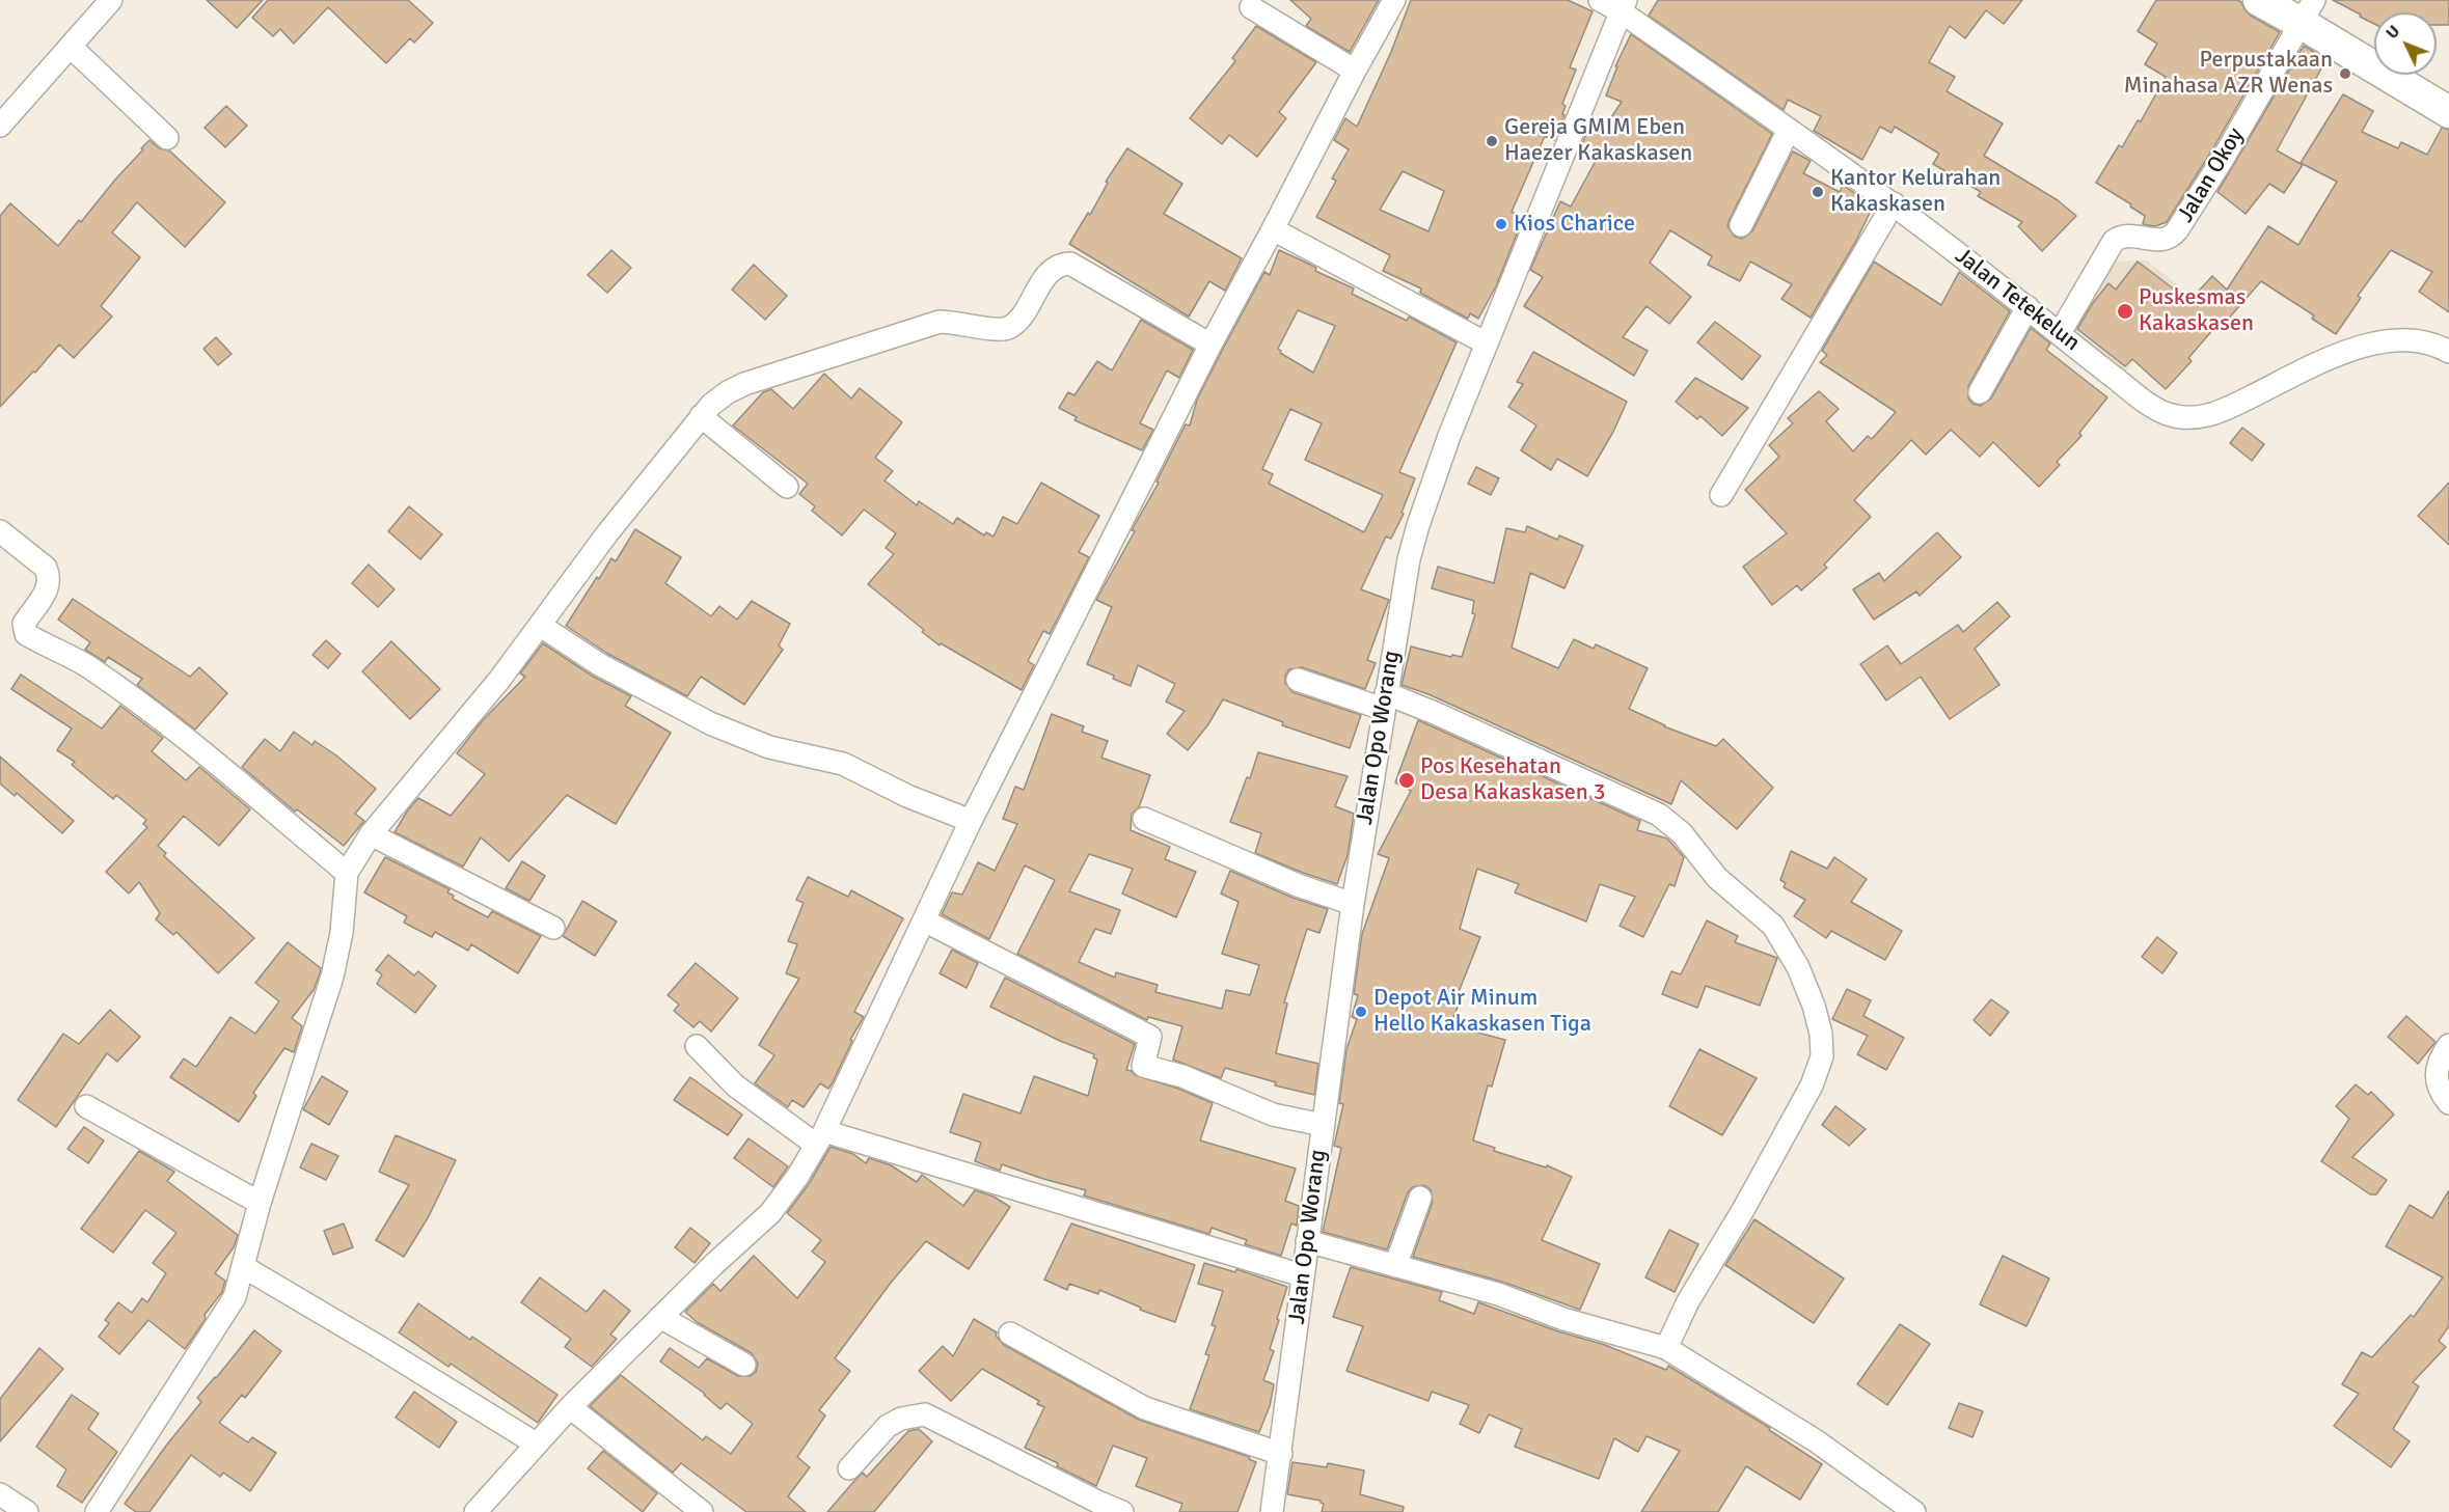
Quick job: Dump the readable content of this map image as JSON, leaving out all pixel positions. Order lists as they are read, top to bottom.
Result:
{
  "streets": {
    "street": ["Jalan Okoy", "Jalan Tetekelun", "Jalan Opo Worang"]
  },
  "crossings": [
    ["Jalan Okoy", "Jalan Tetekelun"],
    ["Jalan Tetekelun", "Jalan Opo Worang"]
  ],
  "places": [
    "Perpustakaan Minahasa AZR Wenas",
    "Gereja GMIM Eben Haezer Kakaskasen",
    "Kantor Kelurahan Kakaskasen",
    "Kios Charice",
    "Puskesmas Kakaskasen",
    "Pos Kesehatan Desa Kakaskasen 3",
    "Depot Air Minum Hello Kakaskasen Tiga"
  ],
  "north": "top left"
}
